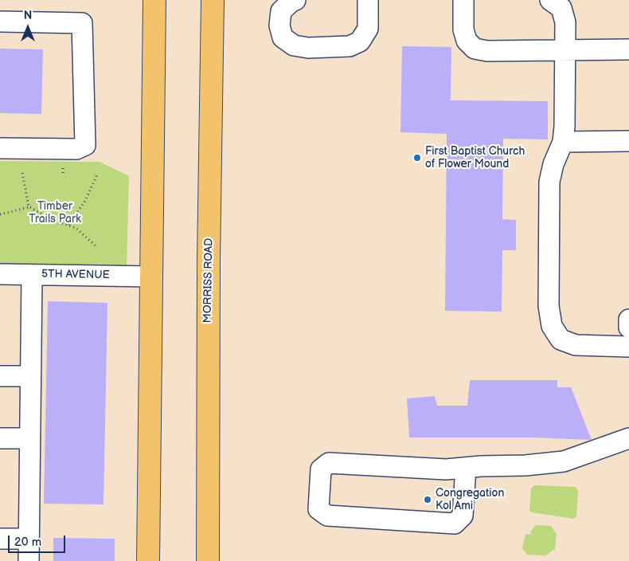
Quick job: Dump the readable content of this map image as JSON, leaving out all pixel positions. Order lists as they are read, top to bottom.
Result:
{
  "streets": {
    "main road": ["MORRISS ROAD"],
    "street": ["5TH AVENUE"]
  },
  "parks": ["Timber Trails Park"],
  "places": ["First Baptist Church of Flower Mound", "Congregation Kol Ami"],
  "scale_bar": "20 m",
  "north": "top"
}
